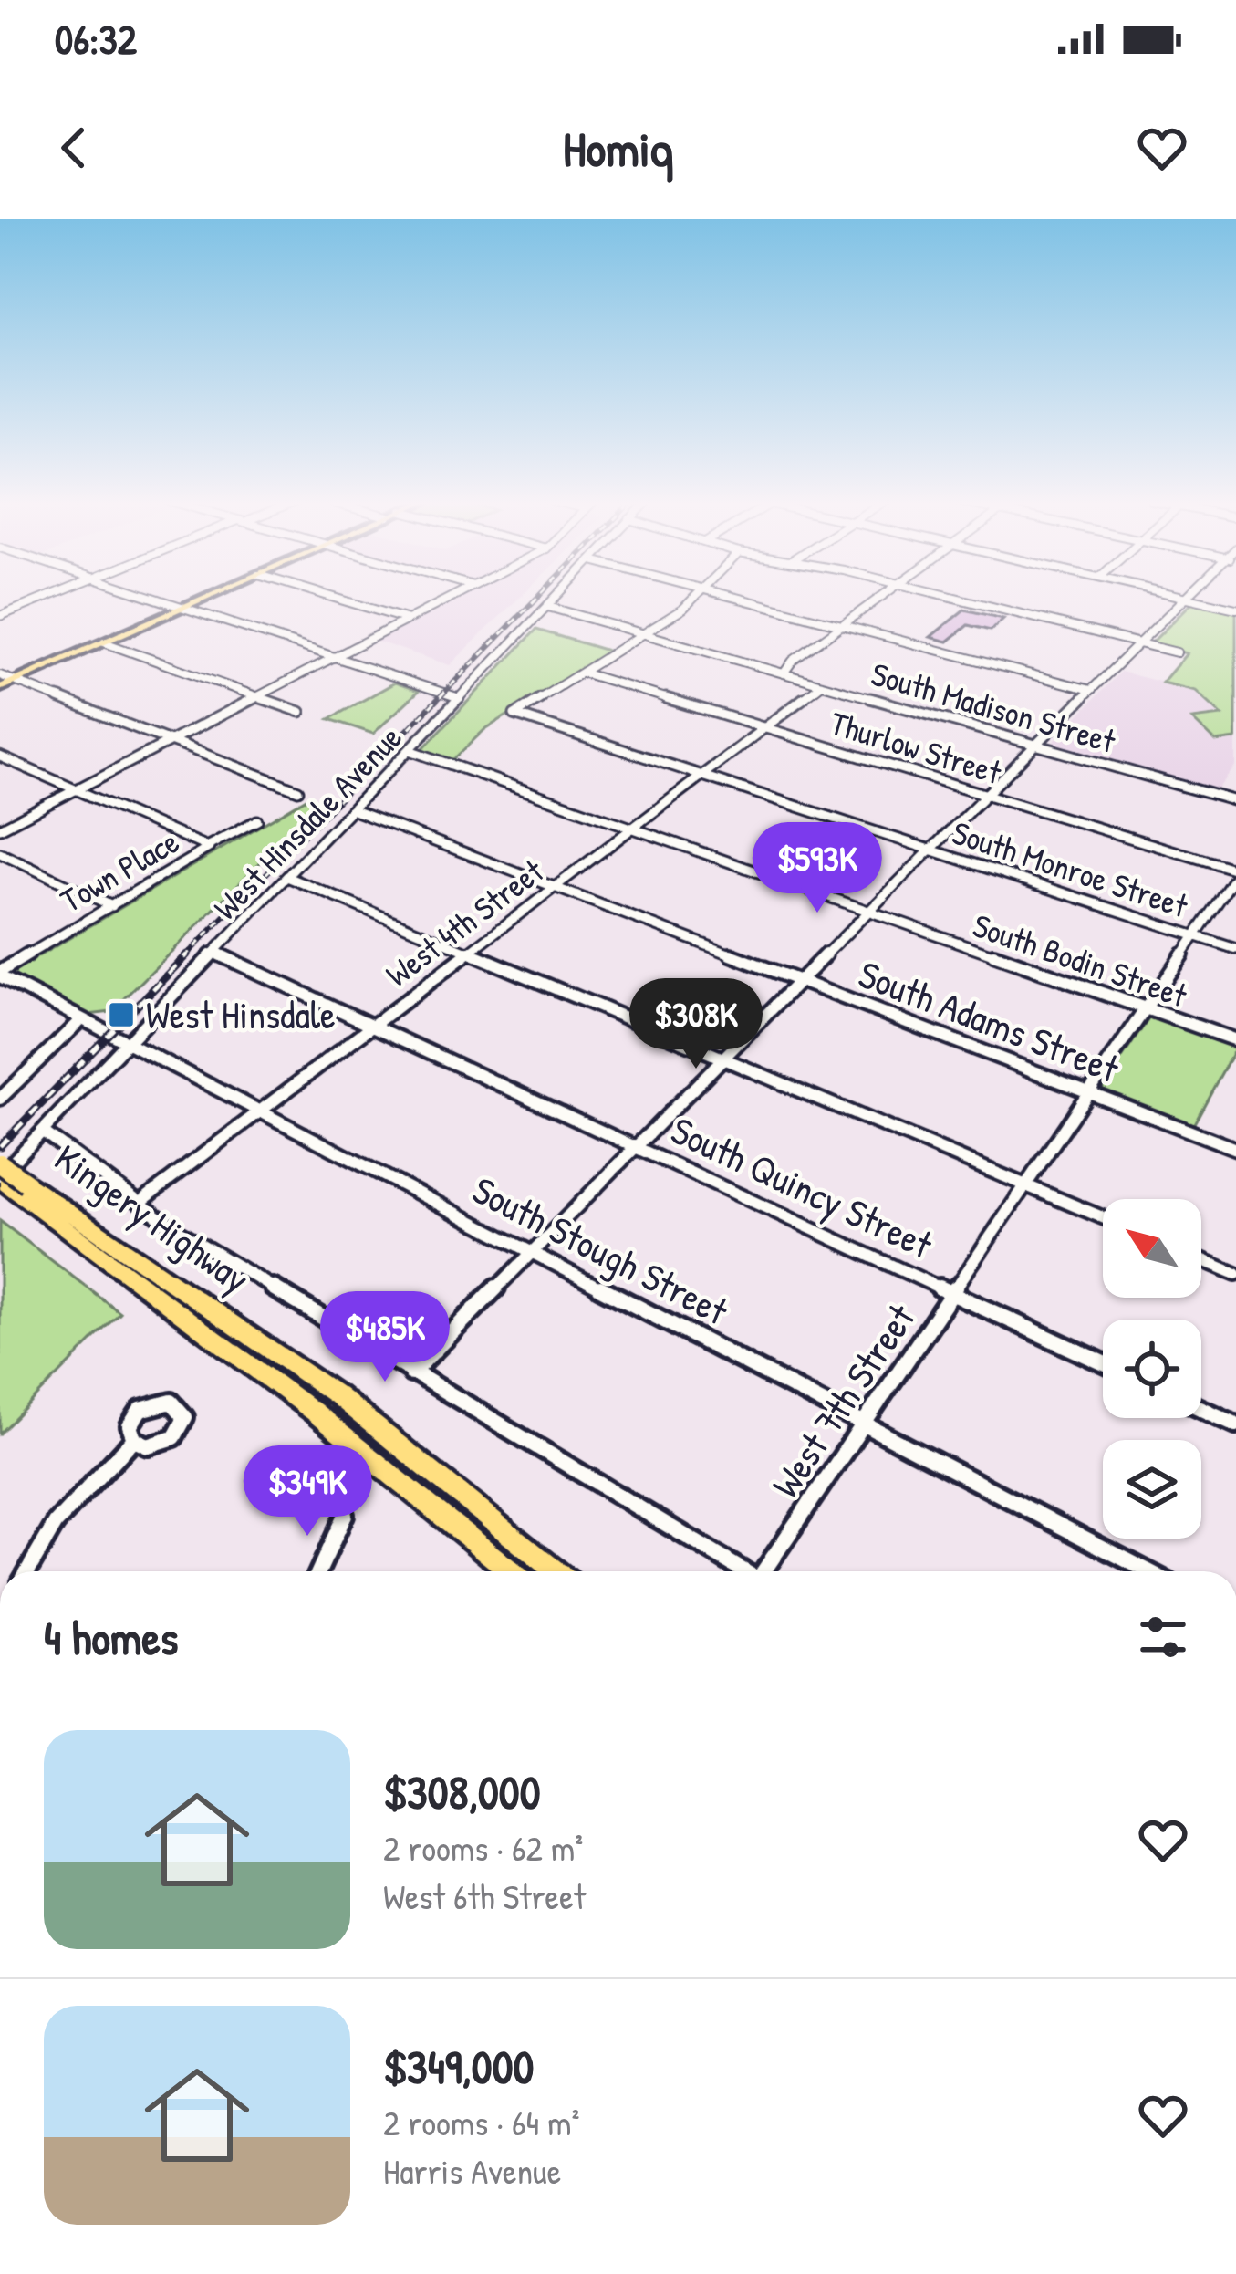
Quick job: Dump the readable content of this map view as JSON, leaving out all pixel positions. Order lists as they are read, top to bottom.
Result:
{
  "streets": {
    "highway": ["Kingery Highway"],
    "street": [
      "South Madison Street",
      "Thurlow Street",
      "West Hinsdale Avenue",
      "South Monroe Street",
      "Town Place",
      "West 4th Street",
      "South Bodin Street",
      "South Adams Street",
      "South Quincy Street",
      "South Stough Street",
      "West 7th Street"
    ]
  },
  "crossings": [
    ["South Madison Street", "West Hinsdale Avenue"],
    ["South Madison Street", "West 4th Street"],
    ["Thurlow Street", "South Monroe Street"],
    ["Thurlow Street", "West 4th Street"],
    ["Thurlow Street", "West 7th Street"],
    ["West Hinsdale Avenue", "South Bodin Street"],
    ["West Hinsdale Avenue", "South Adams Street"],
    ["West Hinsdale Avenue", "South Quincy Street"],
    ["West Hinsdale Avenue", "Kingery Highway"],
    ["West Hinsdale Avenue", "South Stough Street"],
    ["South Monroe Street", "West 4th Street"],
    ["South Monroe Street", "West 7th Street"],
    ["Town Place", "South Stough Street"],
    ["West 4th Street", "South Bodin Street"],
    ["West 4th Street", "South Adams Street"],
    ["West 4th Street", "South Quincy Street"],
    ["West 4th Street", "South Stough Street"],
    ["South Bodin Street", "West 7th Street"],
    ["South Adams Street", "West 7th Street"],
    ["South Quincy Street", "West 7th Street"],
    ["South Stough Street", "West 7th Street"]
  ],
  "places": {
    "transit": ["West Hinsdale"]
  },
  "north": "top left",
  "page": {
    "status": "06:32",
    "header": "Homiq",
    "price": [
      "$593K",
      "$308K",
      "$485K",
      "$349K"
    ],
    "heading": "4 homes",
    "list": [
      {
        "name": "$308,000",
        "note": "2 rooms · 62 m² · West 6th Street"
      },
      {
        "name": "$349,000",
        "note": "2 rooms · 64 m² · Harris Avenue"
      }
    ]
  }
}
